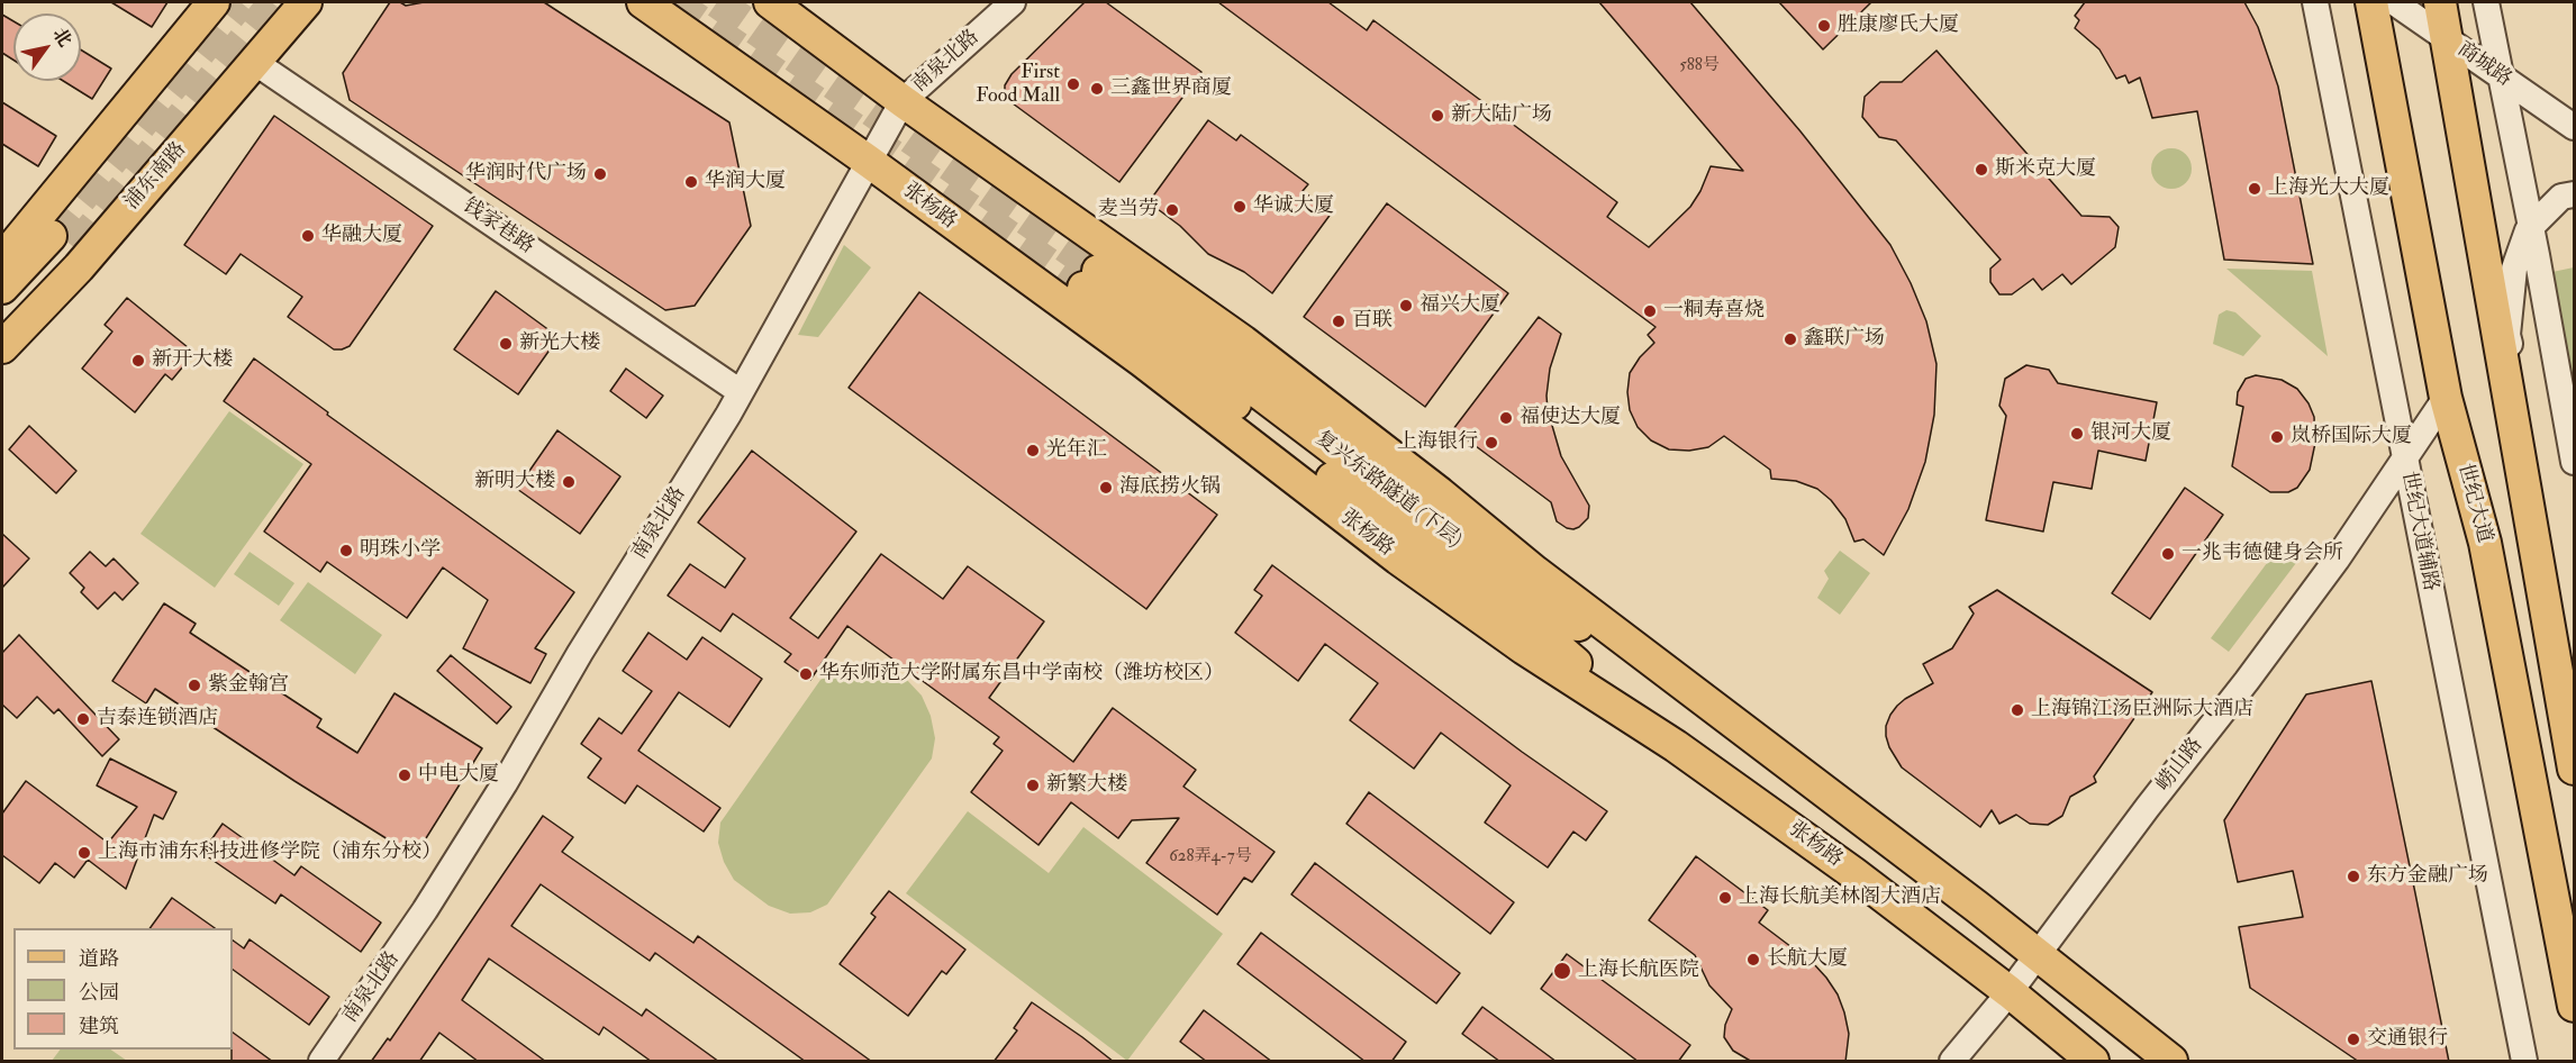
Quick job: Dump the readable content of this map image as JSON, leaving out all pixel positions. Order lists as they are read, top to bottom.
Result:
{
  "streets": {
    "main road": [
      "浦东南路",
      "张杨路",
      "复兴东路隧道 (下层)",
      "世纪大道"
    ],
    "street": [
      "南泉北路",
      "商城路",
      "钱家巷路",
      "世纪大道辅路",
      "崂山路"
    ]
  },
  "crossings": [
    ["南泉北路", "张杨路"],
    ["南泉北路", "钱家巷路"],
    ["浦东南路", "钱家巷路"],
    ["张杨路", "复兴东路隧道 (下层)"],
    ["张杨路", "崂山路"],
    ["世纪大道", "崂山路"],
    ["世纪大道辅路", "崂山路"]
  ],
  "places": [
    "胜康廖氏大厦",
    "First Food Mall",
    "三鑫世界商厦",
    "新大陆广场",
    "斯米克大厦",
    "华润时代广场",
    "华润大厦",
    "上海光大大厦",
    "华诚大厦",
    "麦当劳",
    "华融大厦",
    "福兴大厦",
    "一粡寿喜烧",
    "百联",
    "鑫联广场",
    "新光大楼",
    "新开大楼",
    "福使达大厦",
    "银河大厦",
    "岚桥国际大厦",
    "上海银行",
    "光年汇",
    "新明大楼",
    "海底捞火锅",
    "明珠小学",
    "一兆韦德健身会所",
    "华东师范大学附属东昌中学南校（潍坊校区）",
    "紫金翰宫",
    "上海锦江汤臣洲际大酒店",
    "吉泰连锁酒店",
    "中电大厦",
    "新繁大楼",
    "上海市浦东科技进修学院（浦东分校）",
    "东方金融广场",
    "上海长航美林阁大酒店",
    "长航大厦",
    "上海长航医院",
    "交通银行"
  ],
  "house_numbers": ["588号", "628弄4-7号"],
  "legend": ["道路", "公园", "建筑"],
  "north": "top right"
}
